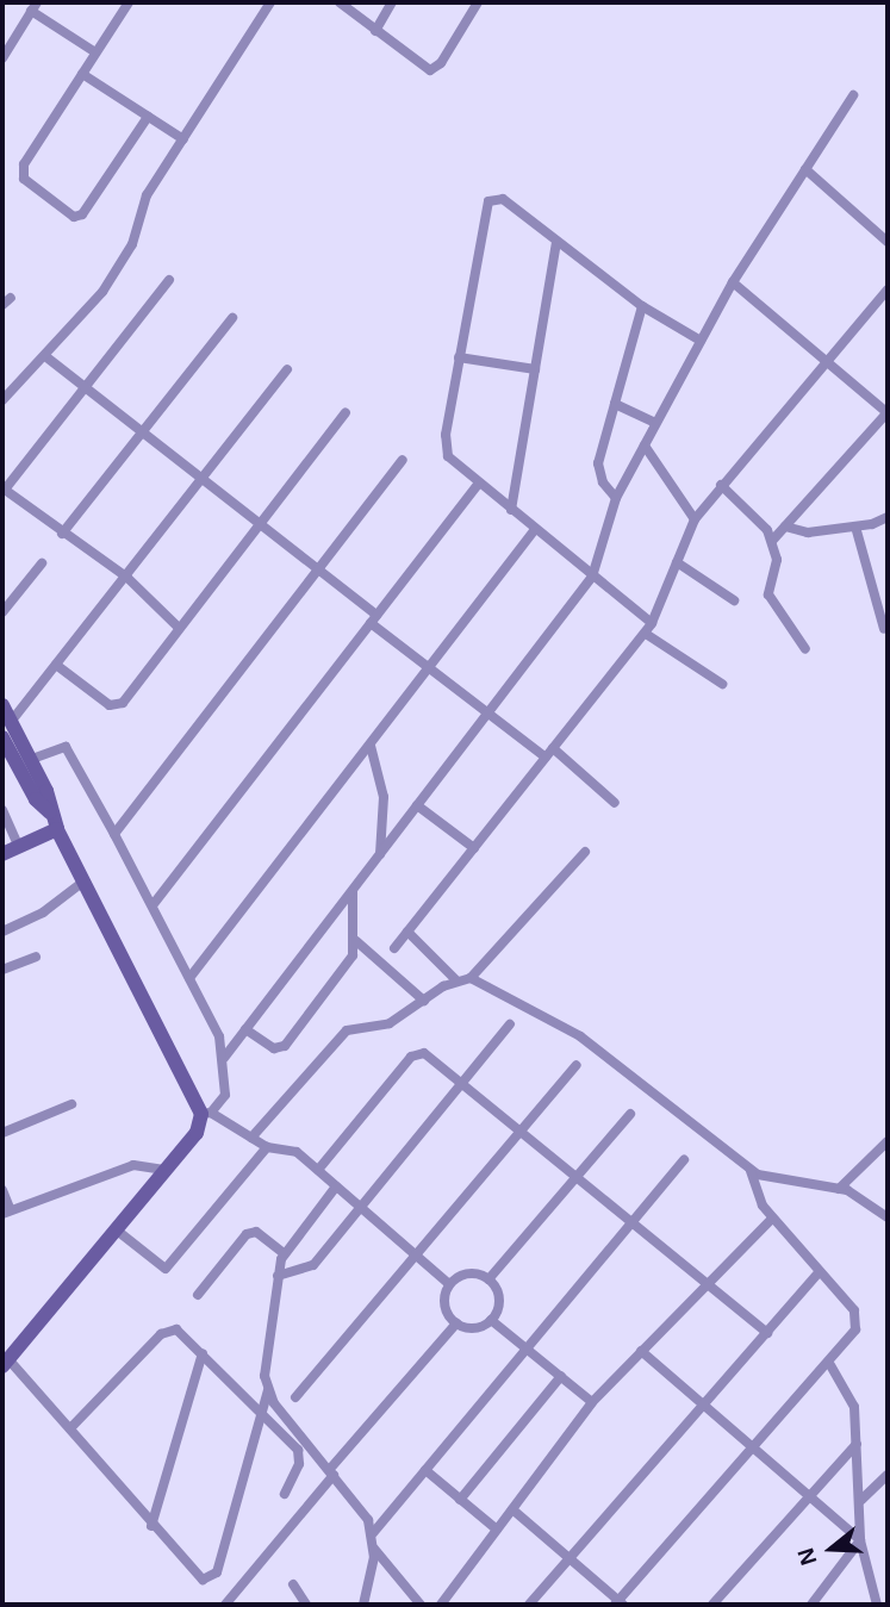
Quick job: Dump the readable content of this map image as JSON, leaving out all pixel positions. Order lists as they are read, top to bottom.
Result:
{
  "north": "left"
}
